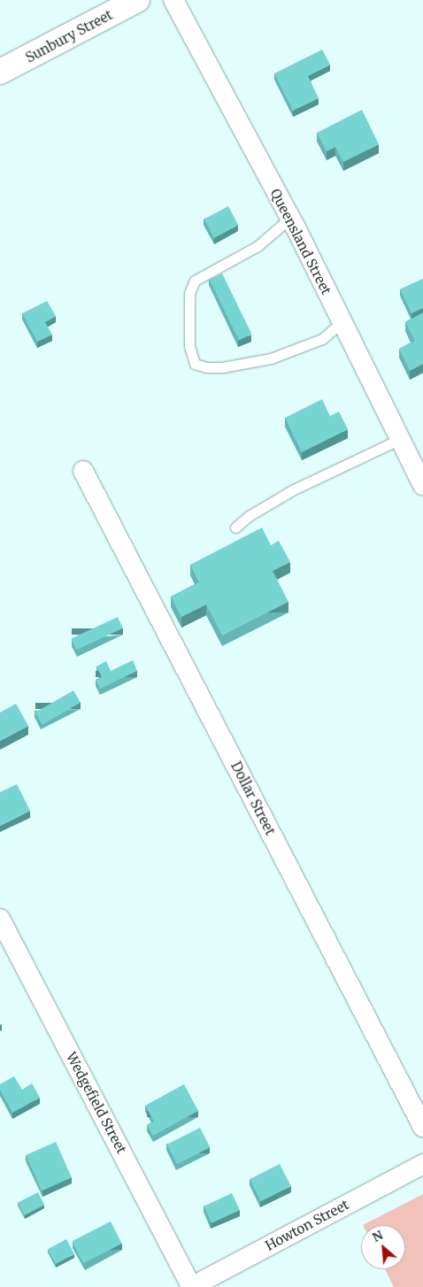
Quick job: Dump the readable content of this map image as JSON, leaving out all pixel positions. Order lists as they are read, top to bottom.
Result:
{
  "streets": {
    "street": [
      "Sunbury Street",
      "Queensland Street",
      "Dollar Street",
      "Wedgefield Street",
      "Howton Street"
    ]
  },
  "crossings": [
    ["Wedgefield Street", "Howton Street"]
  ],
  "north": "top left"
}
